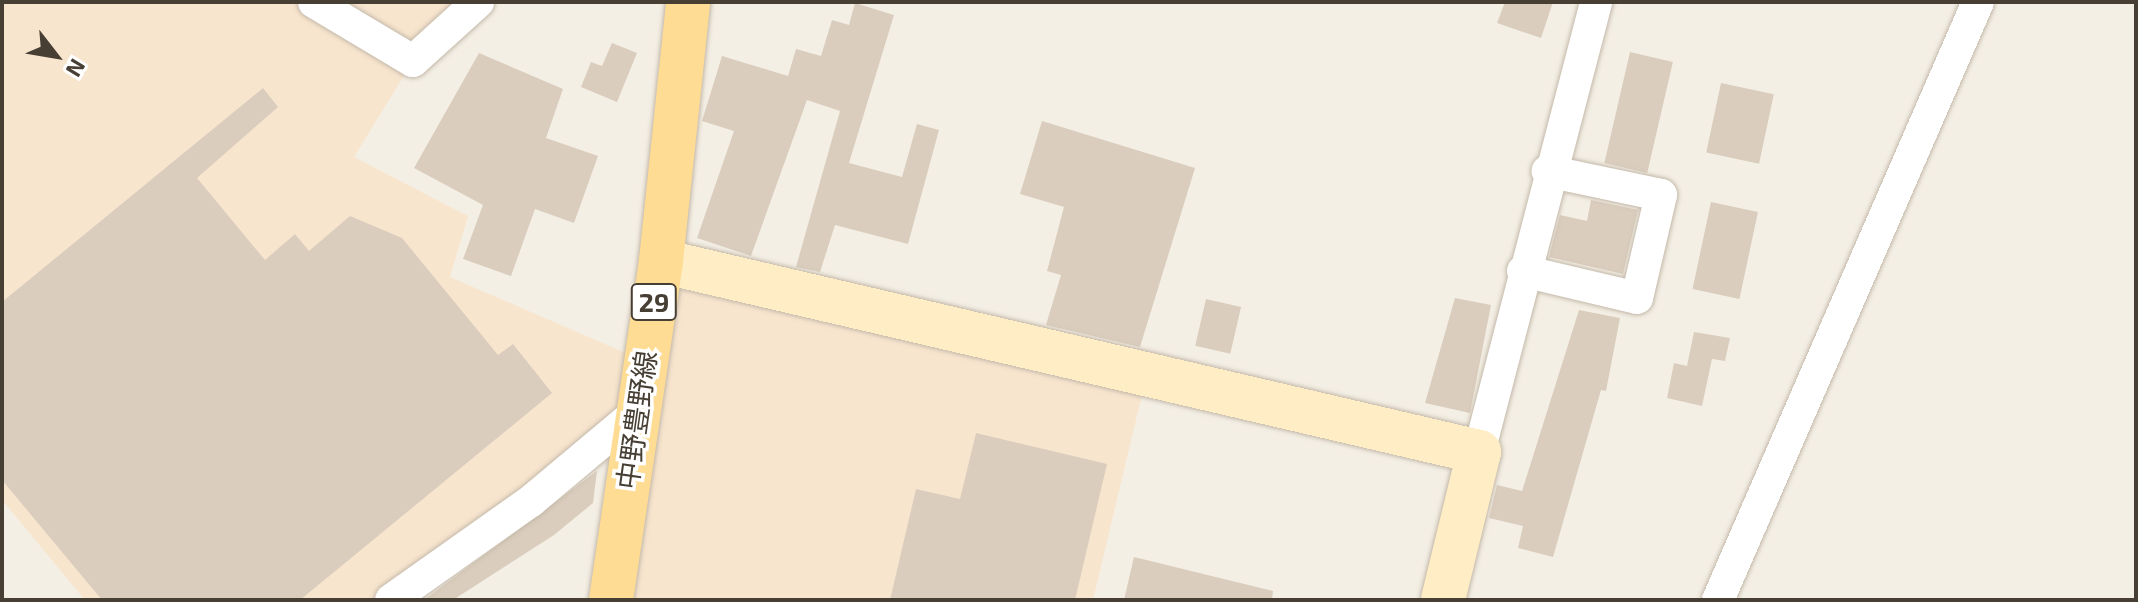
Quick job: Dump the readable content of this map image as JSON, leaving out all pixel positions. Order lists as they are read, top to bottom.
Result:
{
  "streets": {
    "main road": ["29", "中野豊野線"]
  },
  "north": "bottom right"
}
